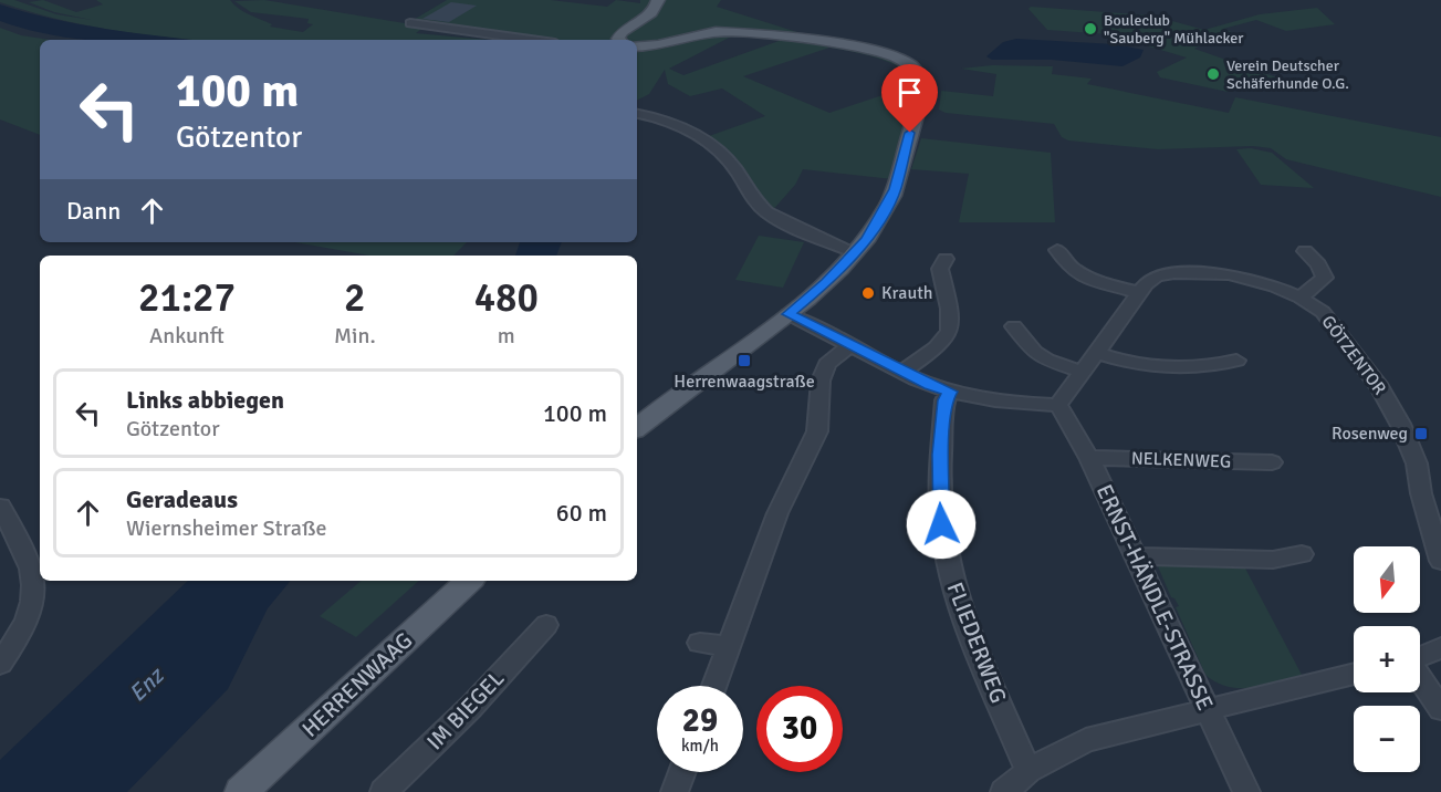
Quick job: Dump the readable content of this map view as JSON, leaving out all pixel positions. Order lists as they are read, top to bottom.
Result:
{
  "streets": {
    "main road": ["HERRENWAAG"],
    "street": [
      "GÖTZENTOR",
      "NELKENWEG",
      "ERNST-HÄNDLE-STRASSE",
      "FLIEDERWEG",
      "IM BIEGEL"
    ]
  },
  "crossings": [
    ["GÖTZENTOR", "ERNST-HÄNDLE-STRASSE"],
    ["NELKENWEG", "ERNST-HÄNDLE-STRASSE"]
  ],
  "water": ["Enz"],
  "places": {
    "other": ["Bouleclub \"Sauberg\" Mühlacker", "Verein Deutscher Schäferhunde O.G.", "Krauth"],
    "transit": ["Herrenwaagstraße", "Rosenweg"]
  },
  "north": "bottom",
  "page": {
    "turn": ["100 m", "Götzentor"],
    "then": "Dann",
    "eta": [
      "21:27",
      "Ankunft",
      "2",
      "Min.",
      "480",
      "m"
    ],
    "list": [
      {
        "name": "Links abbiegen",
        "note": "Götzentor",
        "value": "100 m"
      },
      {
        "name": "Geradeaus",
        "note": "Wiernsheimer Straße",
        "value": "60 m"
      }
    ],
    "map_buttons": ["+", "−"],
    "speed": "29 km/h",
    "limit": "30"
  }
}
